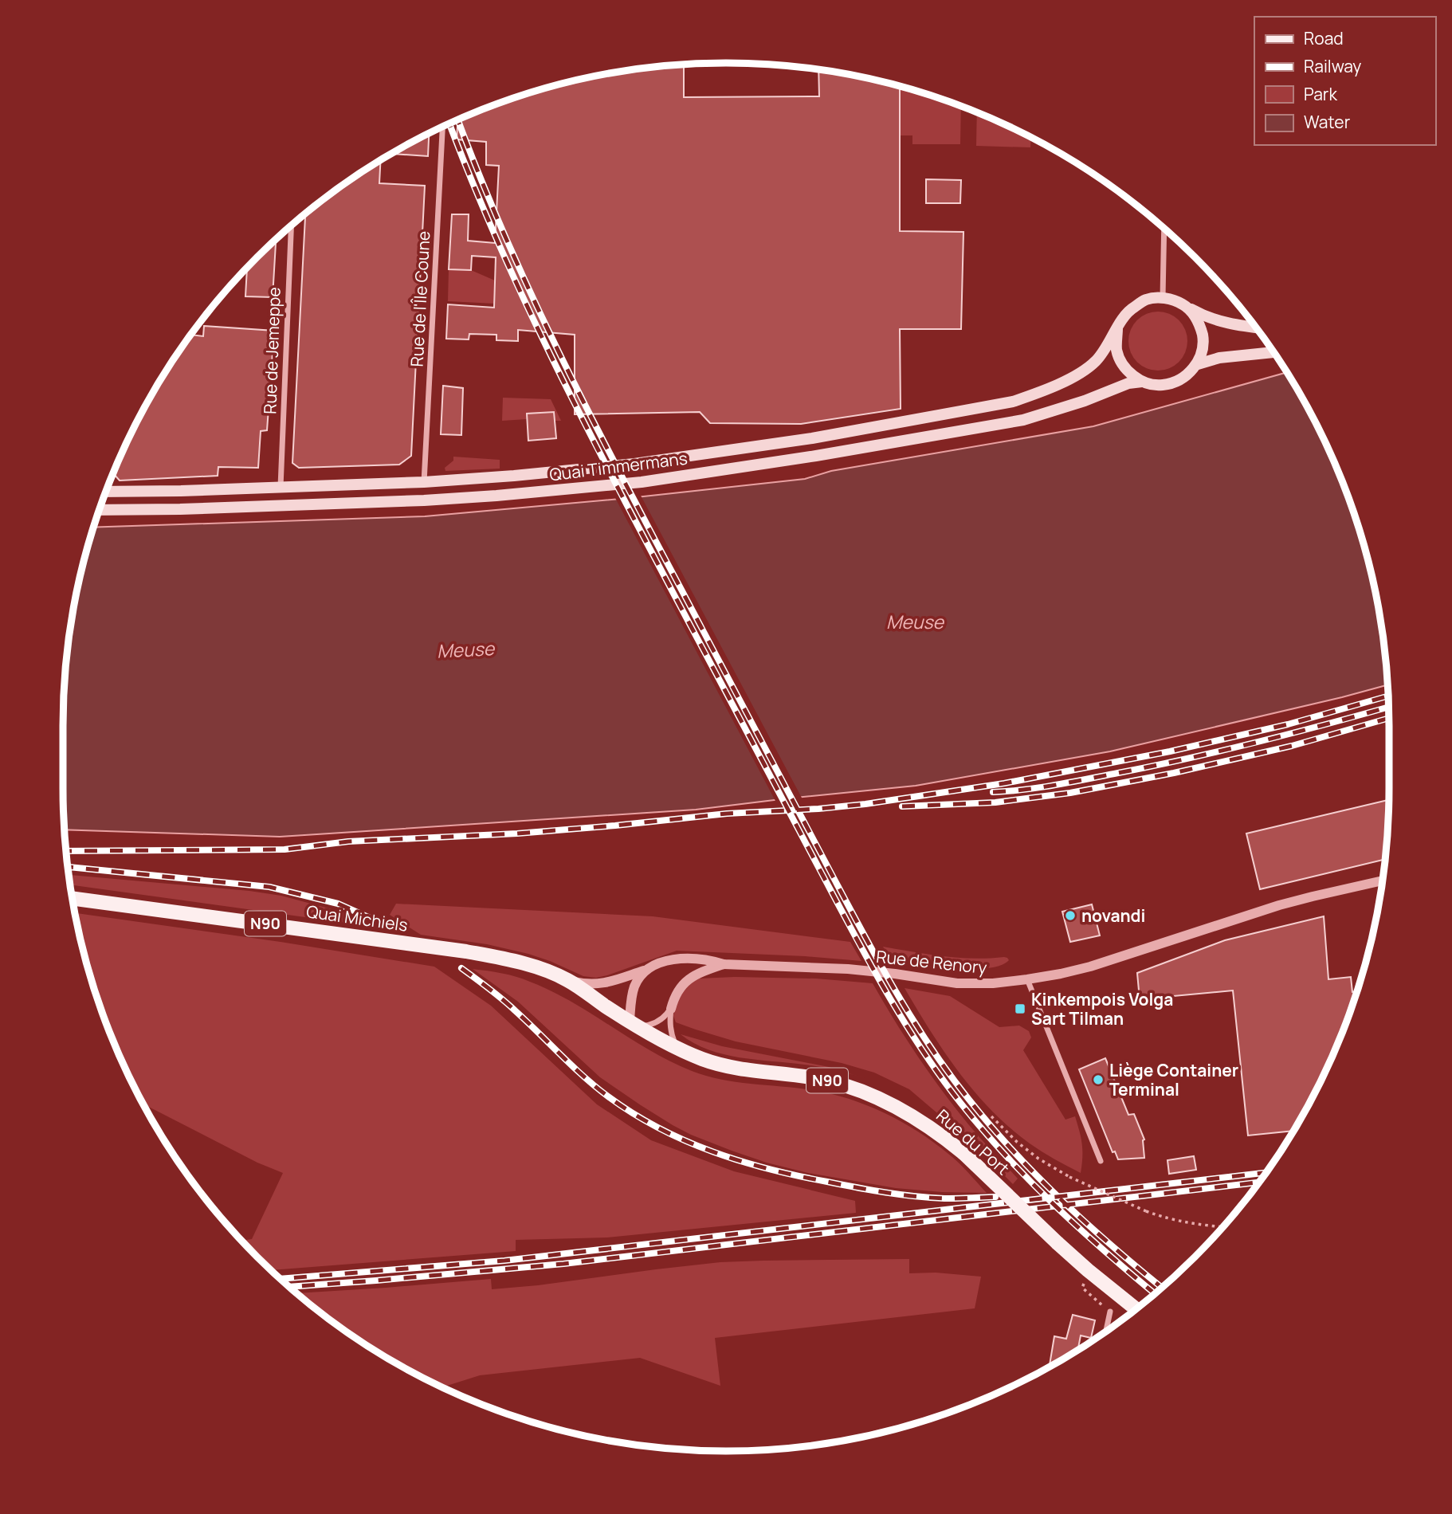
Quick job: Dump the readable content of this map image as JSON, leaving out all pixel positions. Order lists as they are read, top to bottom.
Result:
{
  "streets": {
    "main road": [
      "Quai Timmermans",
      "Quai Michiels",
      "N90",
      "Rue du Port"
    ],
    "street": ["Rue de l'Île Coune", "Rue de Jemeppe", "Rue de Renory"]
  },
  "crossings": [
    ["Rue de l'Île Coune", "Quai Timmermans"],
    ["Rue de Jemeppe", "Quai Timmermans"],
    ["Quai Michiels", "Rue de Renory"],
    ["Quai Michiels", "Rue du Port"],
    ["Rue de Renory", "Rue du Port"]
  ],
  "water": ["Meuse"],
  "places": {
    "other": ["novandi", "Liège Container Terminal"],
    "transit": ["Kinkempois Volga Sart Tilman"]
  },
  "legend": [
    "Road",
    "Railway",
    "Park",
    "Water"
  ]
}
